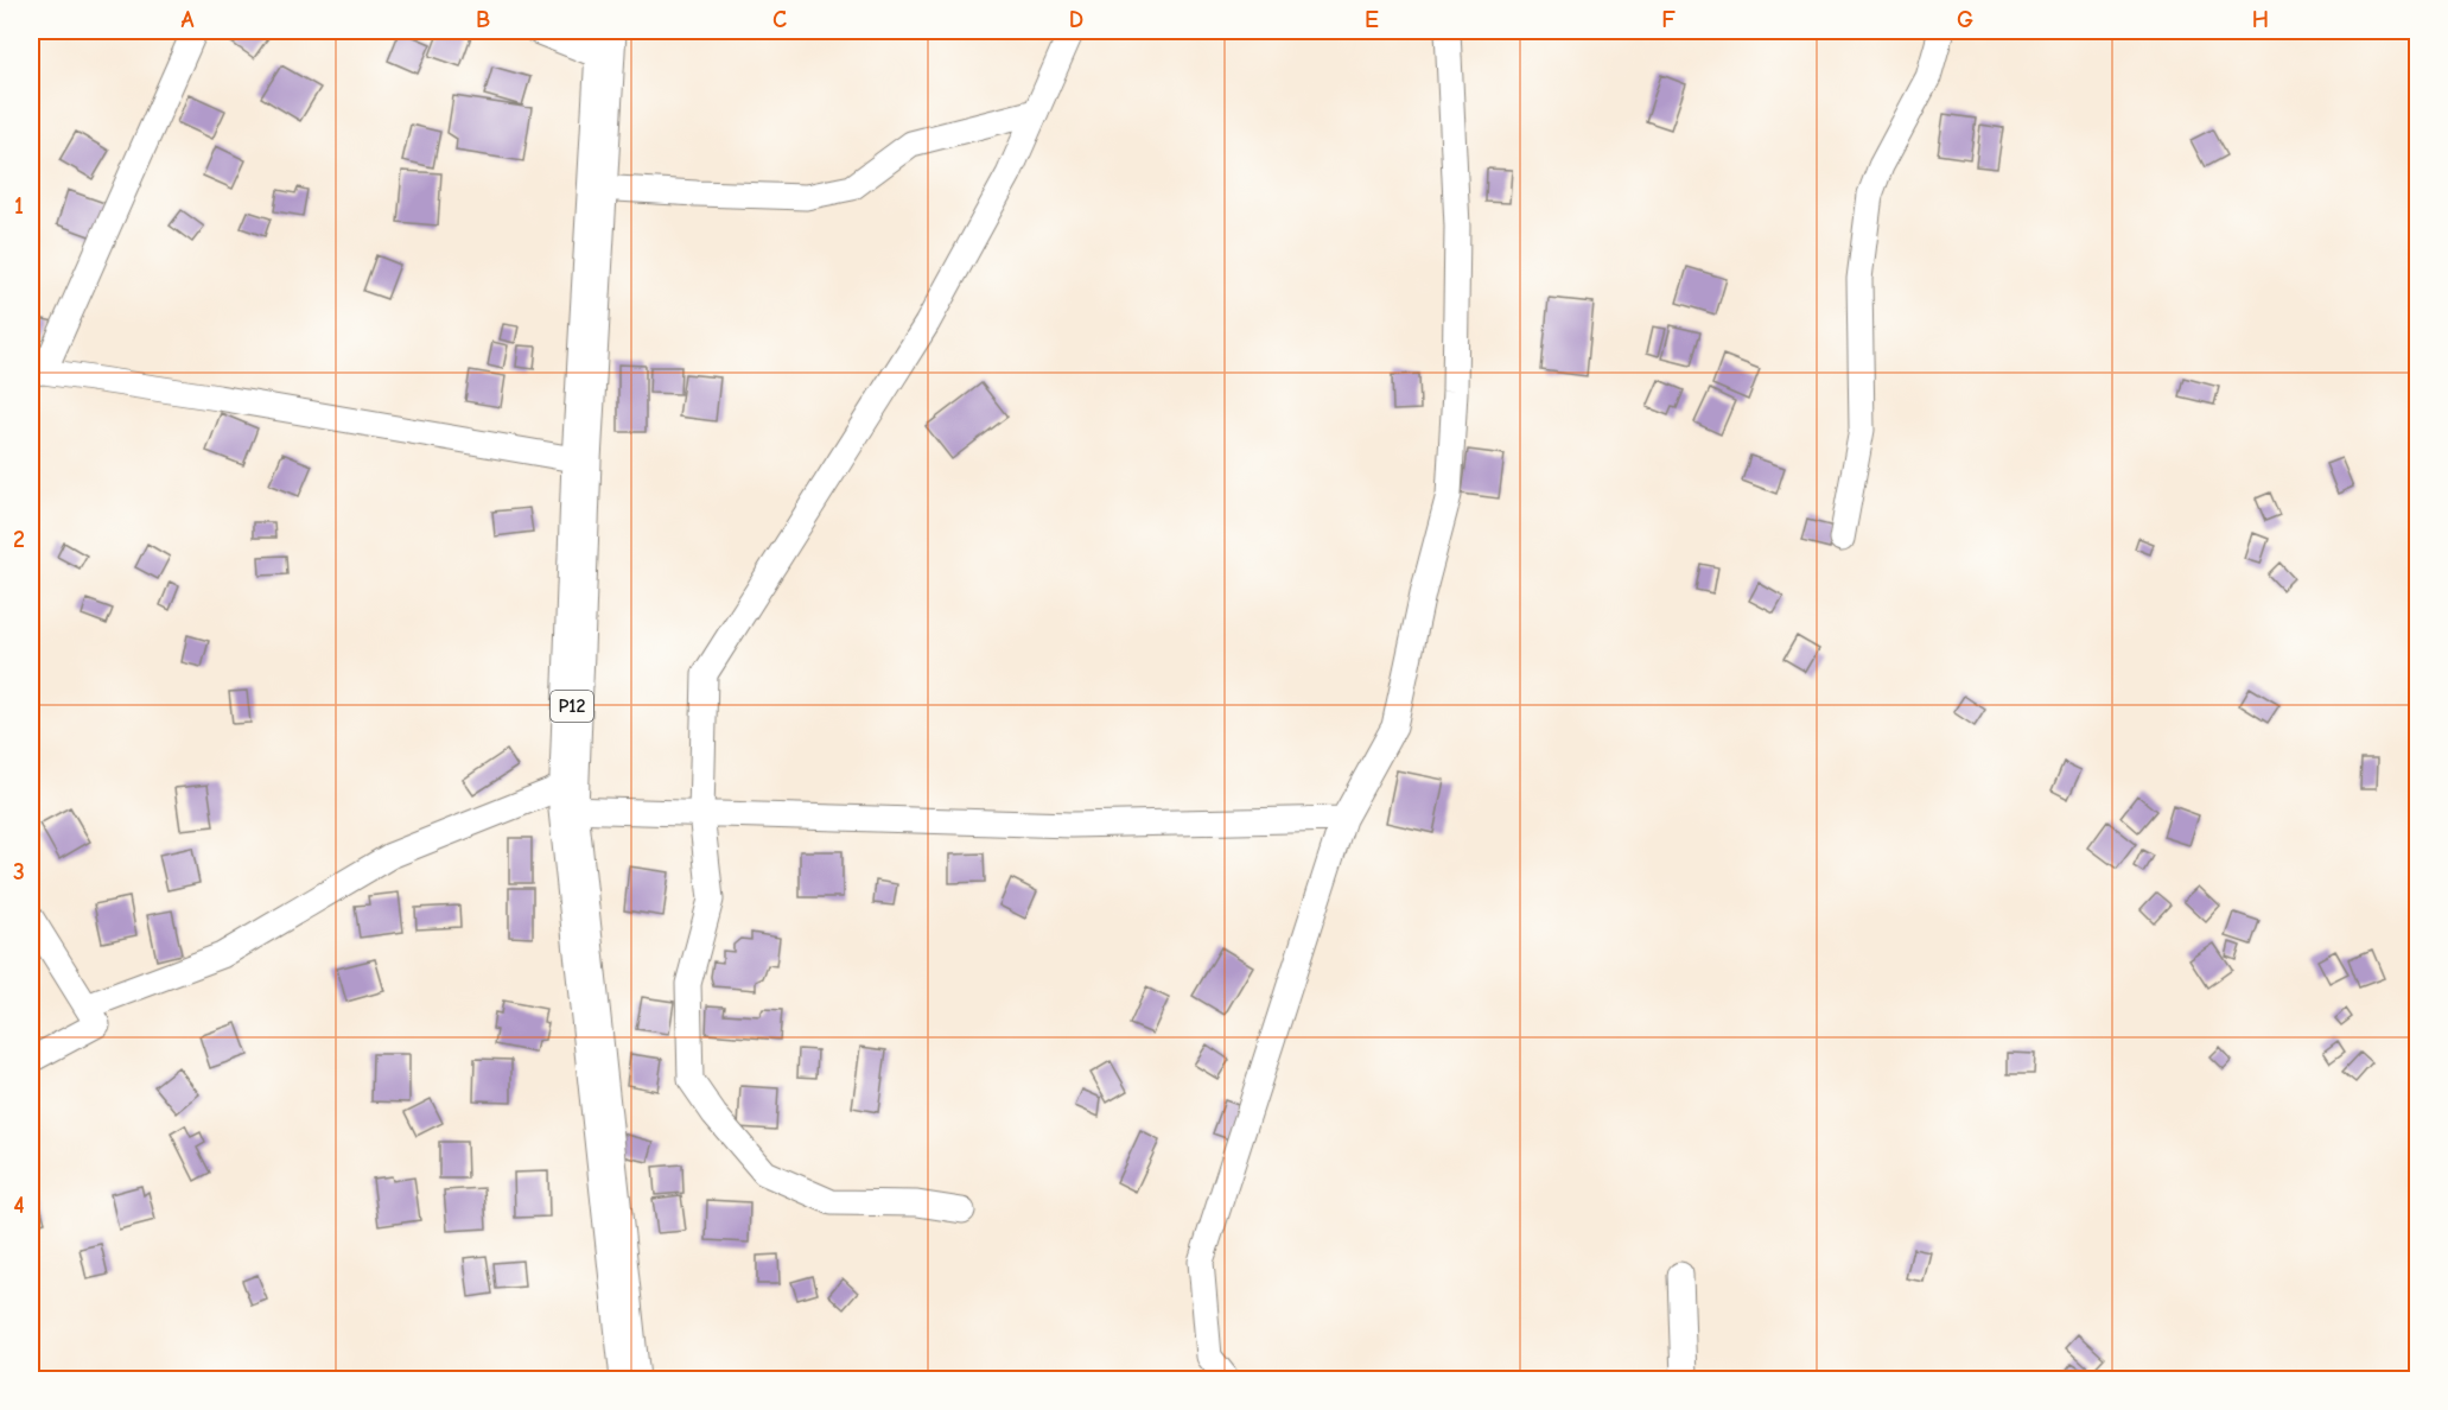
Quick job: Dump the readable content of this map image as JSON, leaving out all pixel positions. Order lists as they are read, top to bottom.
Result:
{
  "streets": {
    "main road": ["P12"]
  },
  "grid": {
    "columns": [
      "A",
      "B",
      "C",
      "D",
      "E",
      "F",
      "G",
      "H"
    ],
    "rows": [
      "1",
      "2",
      "3",
      "4"
    ]
  }
}
